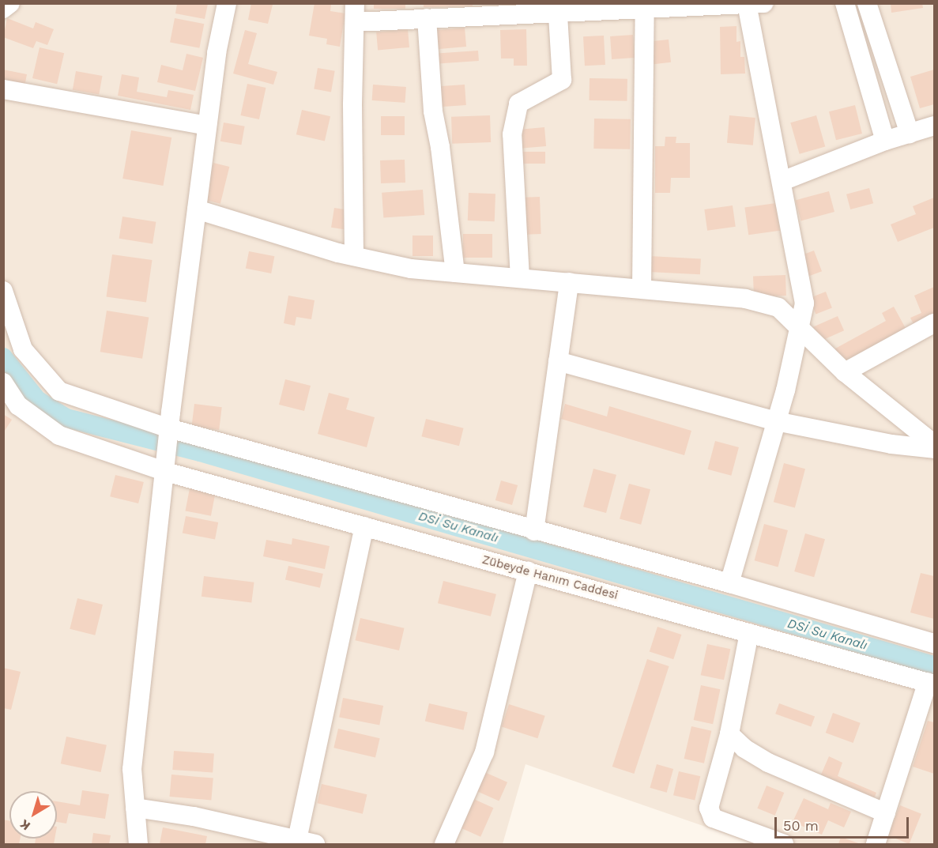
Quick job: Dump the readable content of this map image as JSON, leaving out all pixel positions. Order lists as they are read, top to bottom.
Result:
{
  "streets": {
    "street": ["Zübeyde Hanım Caddesi"]
  },
  "water": ["DSİ Su Kanalı"],
  "scale_bar": "50 m",
  "north": "bottom left"
}
